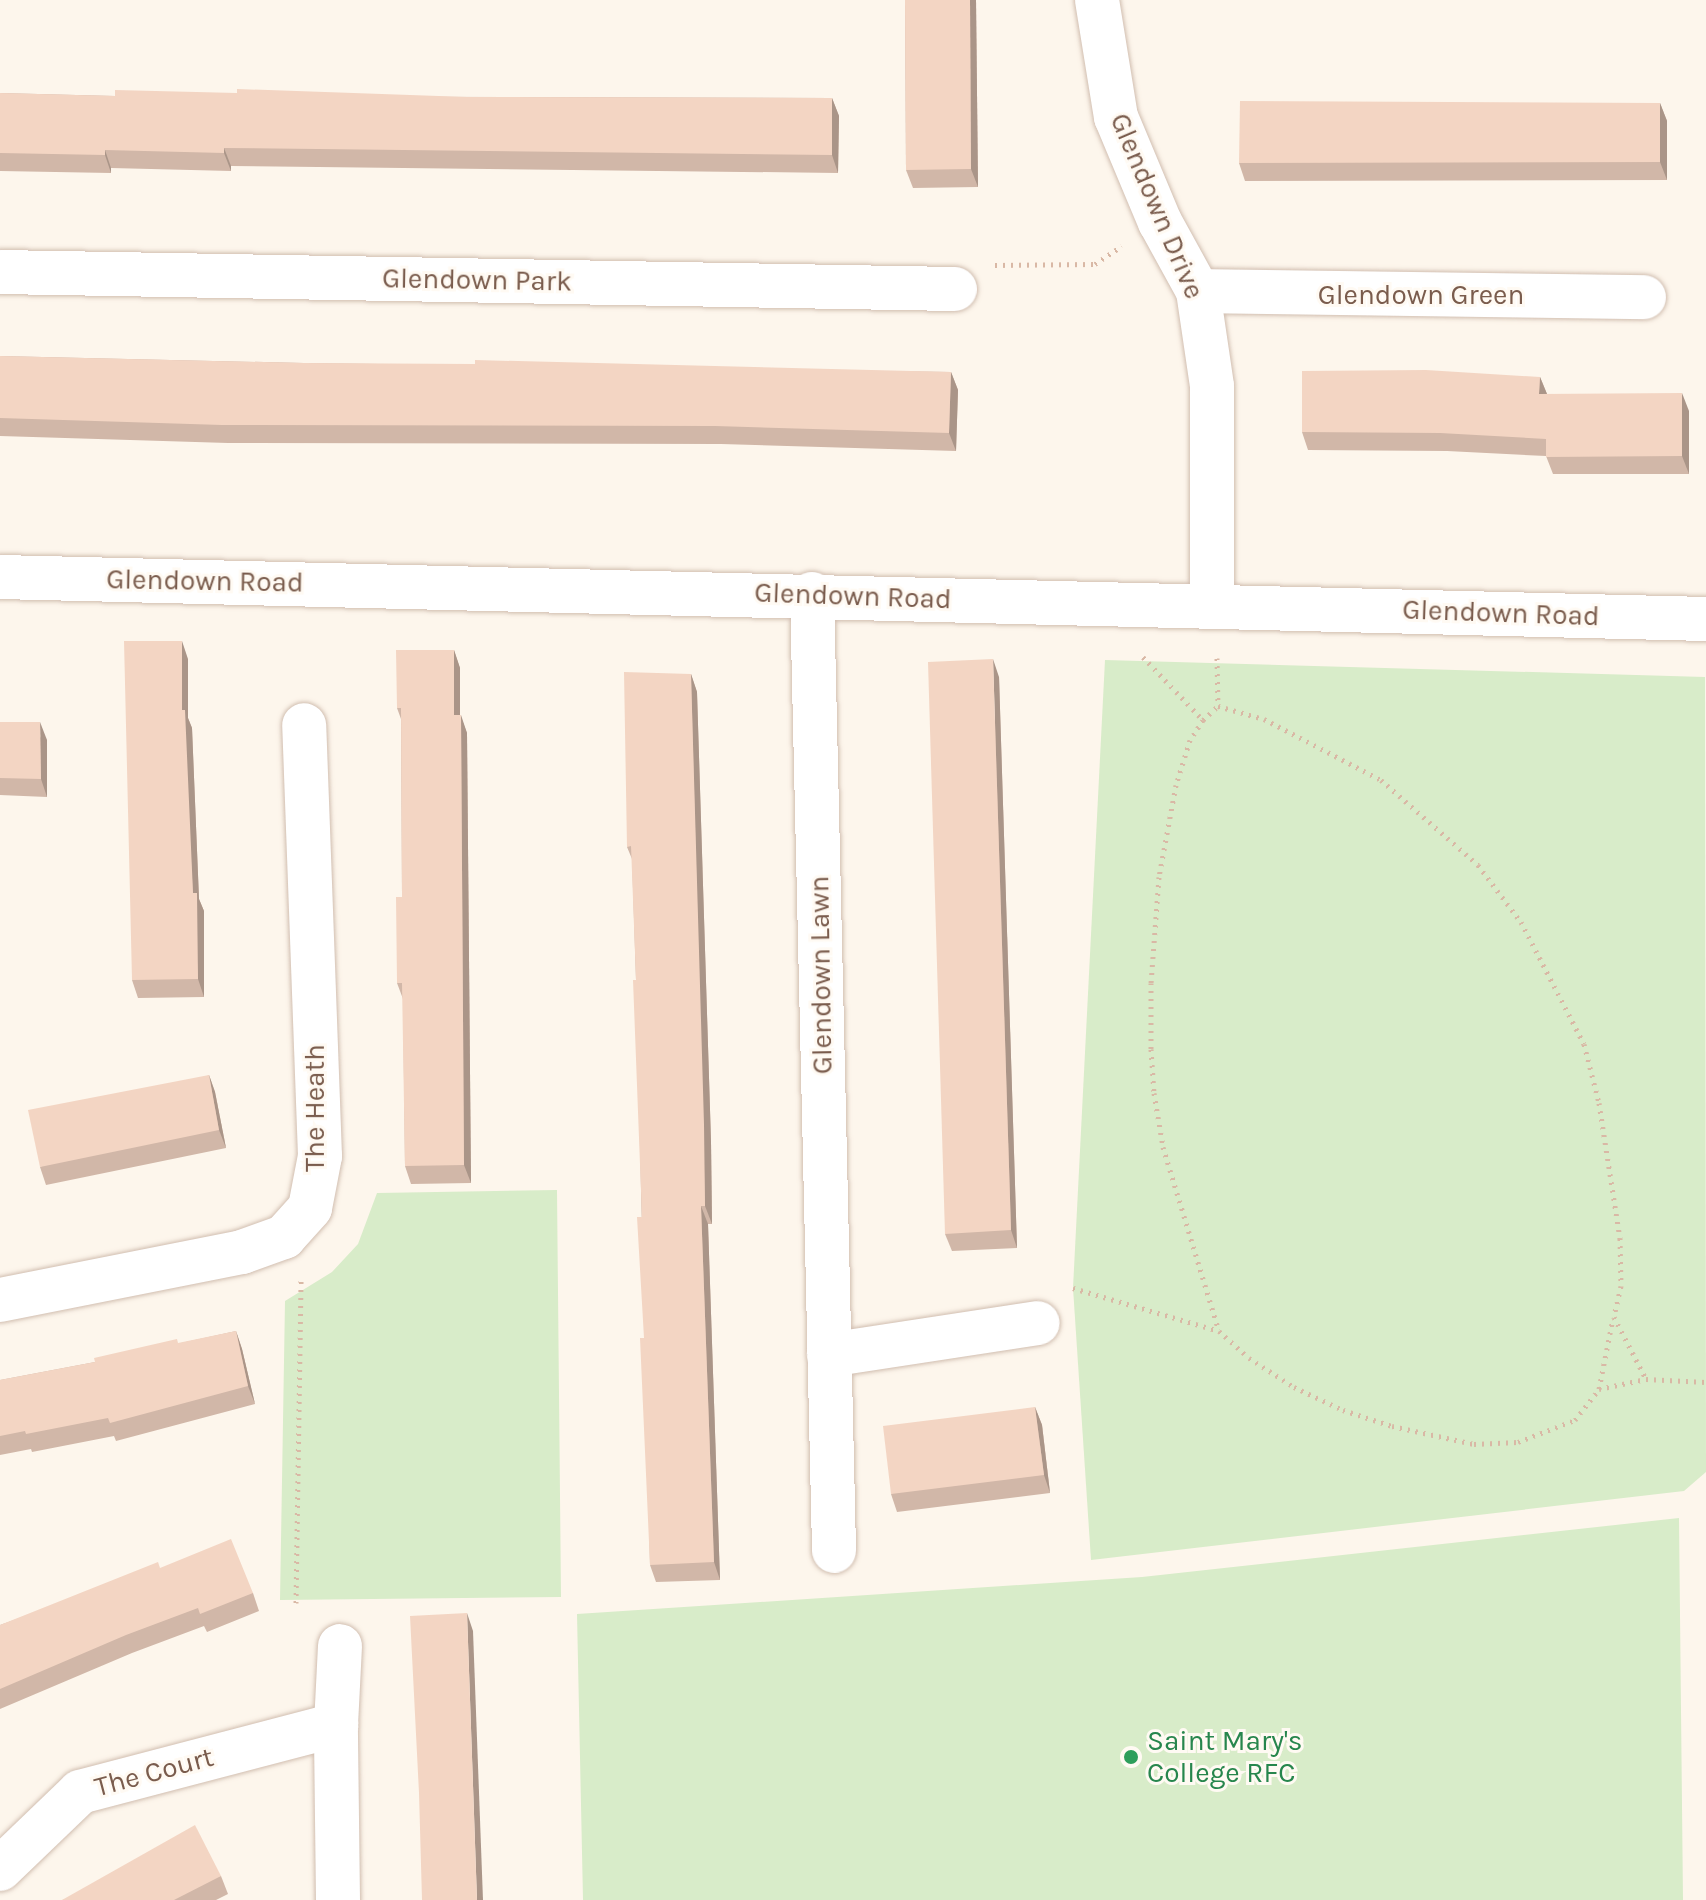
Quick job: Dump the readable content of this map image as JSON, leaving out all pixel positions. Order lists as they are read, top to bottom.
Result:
{
  "streets": {
    "street": [
      "Glendown Drive",
      "Glendown Park",
      "Glendown Green",
      "Glendown Road",
      "Glendown Lawn",
      "The Heath",
      "The Court"
    ]
  },
  "crossings": [
    ["Glendown Drive", "Glendown Green"],
    ["Glendown Drive", "Glendown Road"],
    ["Glendown Road", "Glendown Lawn"]
  ],
  "places": ["Saint Mary's College RFC"]
}
